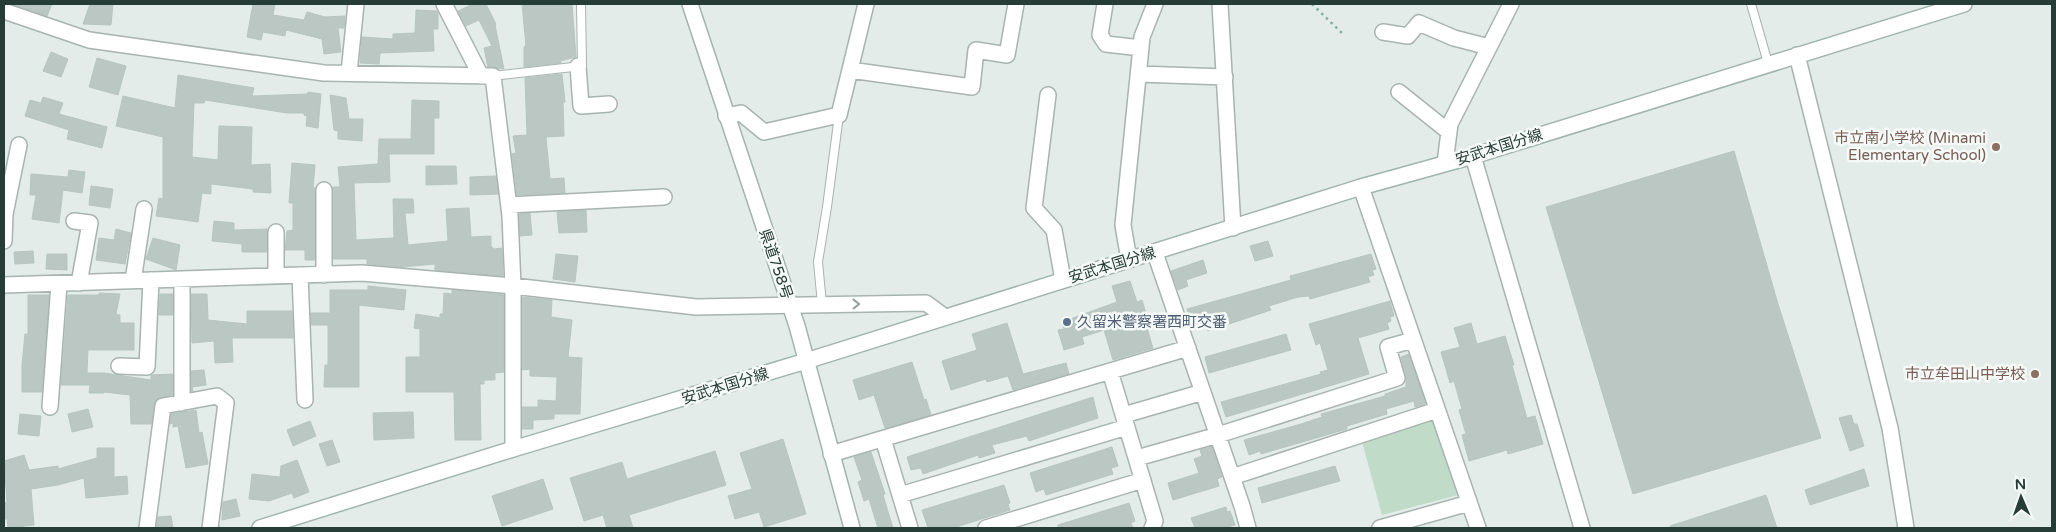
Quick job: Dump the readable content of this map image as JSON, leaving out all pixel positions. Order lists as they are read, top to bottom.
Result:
{
  "streets": {
    "street": ["安武本国分線", "県道758号"]
  },
  "crossings": [
    ["安武本国分線", "県道758号"]
  ],
  "places": ["市立南小学校 (Minami Elementary School)", "久留米警察署西町交番", "市立牟田山中学校"],
  "north": "top"
}
